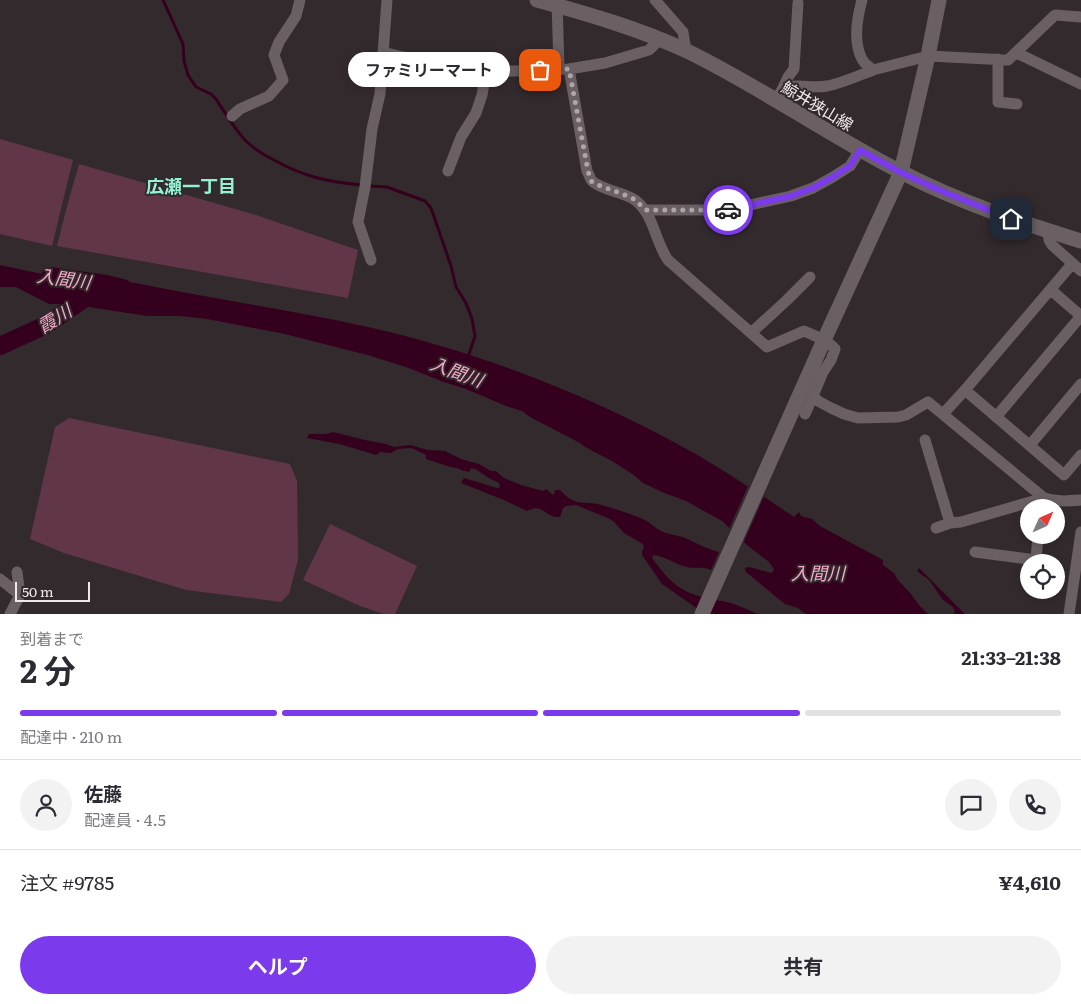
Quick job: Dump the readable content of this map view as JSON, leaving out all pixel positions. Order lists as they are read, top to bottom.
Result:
{
  "streets": {
    "street": ["鯨井狭山線"]
  },
  "districts": ["広瀬一丁目"],
  "water": ["入間川", "霞川"],
  "places": ["ファミリーマート"],
  "scale_bar": "50 m",
  "north": "top right",
  "page": {
    "bubble": "ファミリーマート",
    "scale": "50 m",
    "heading": ["2 分", "到着まで", "21:33–21:38"],
    "panel": [
      "佐藤",
      "配達員 · 4.5",
      "注文 #9785",
      "¥4,610"
    ],
    "bar": "配達中 · 210 m",
    "buttons": ["ヘルプ", "共有"]
  }
}
